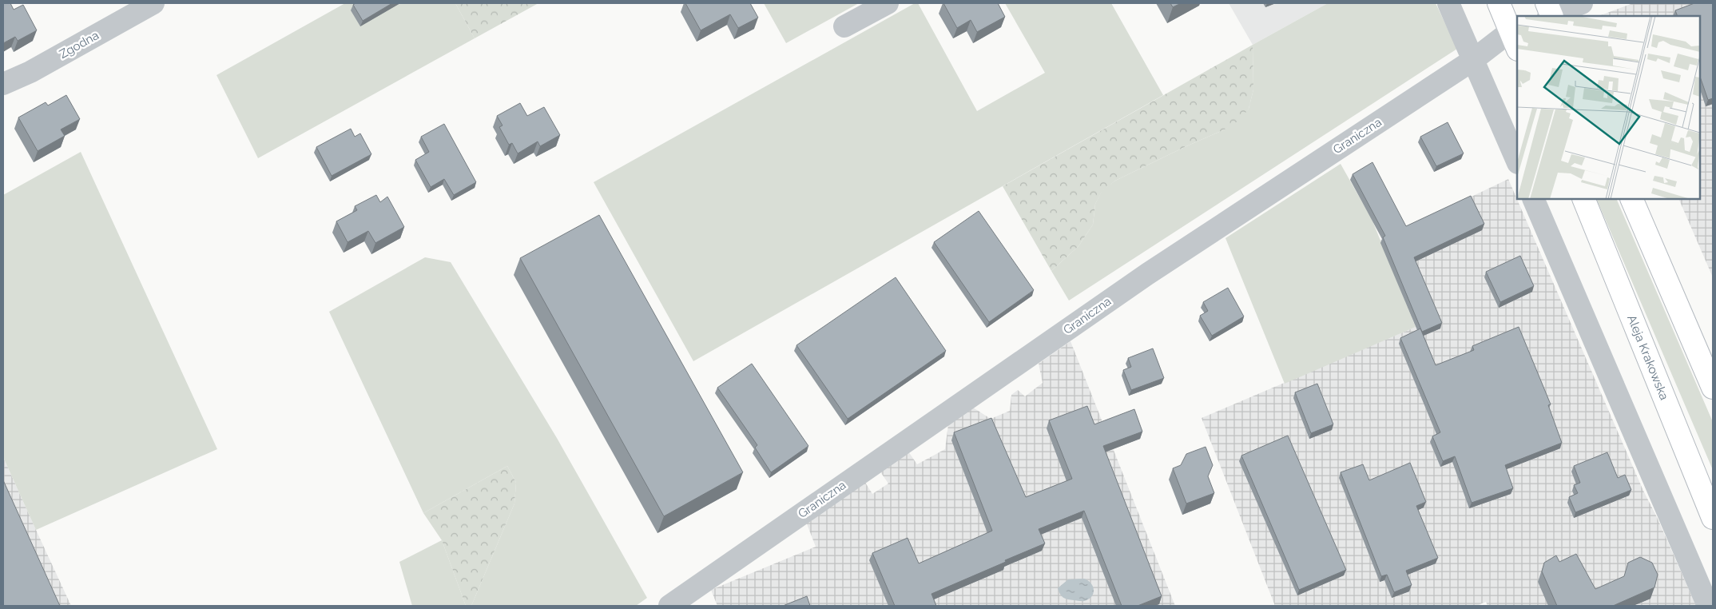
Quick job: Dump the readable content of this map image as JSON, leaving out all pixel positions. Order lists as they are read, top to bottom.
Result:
{
  "streets": {
    "main road": ["Aleja Krakowska"],
    "street": ["Zgodna", "Graniczna"]
  }
}
